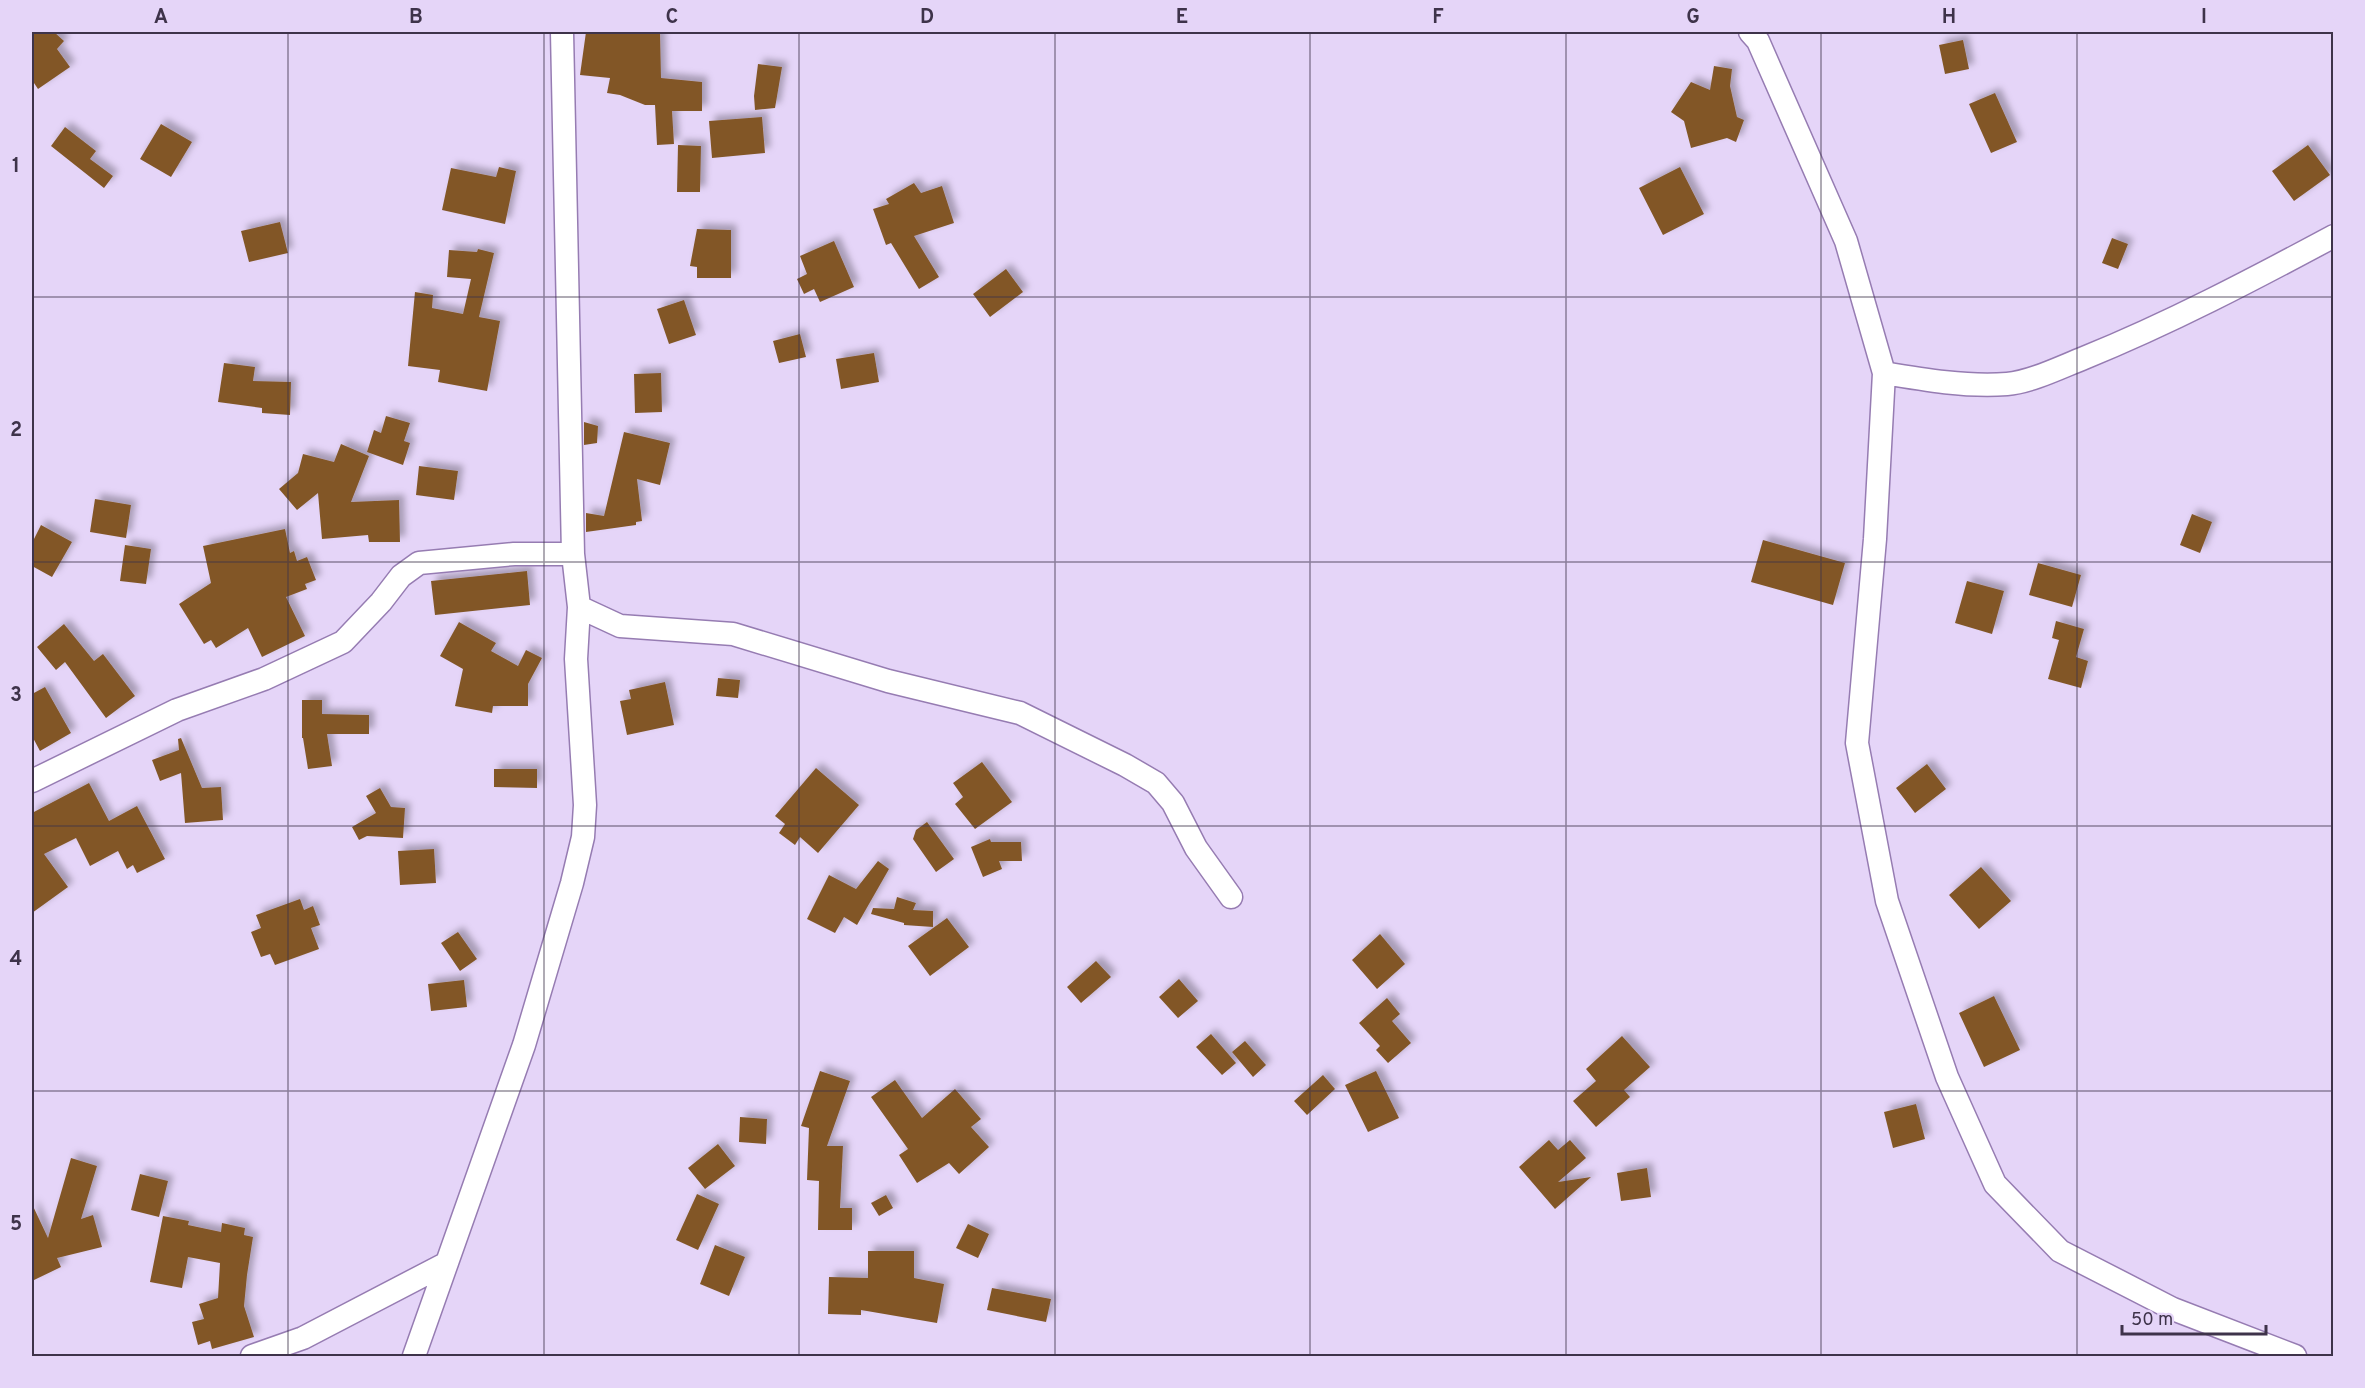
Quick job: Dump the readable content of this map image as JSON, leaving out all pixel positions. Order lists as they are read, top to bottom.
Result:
{
  "scale_bar": "50 m",
  "grid": {
    "columns": [
      "A",
      "B",
      "C",
      "D",
      "E",
      "F",
      "G",
      "H",
      "I"
    ],
    "rows": [
      "1",
      "2",
      "3",
      "4",
      "5"
    ]
  }
}
